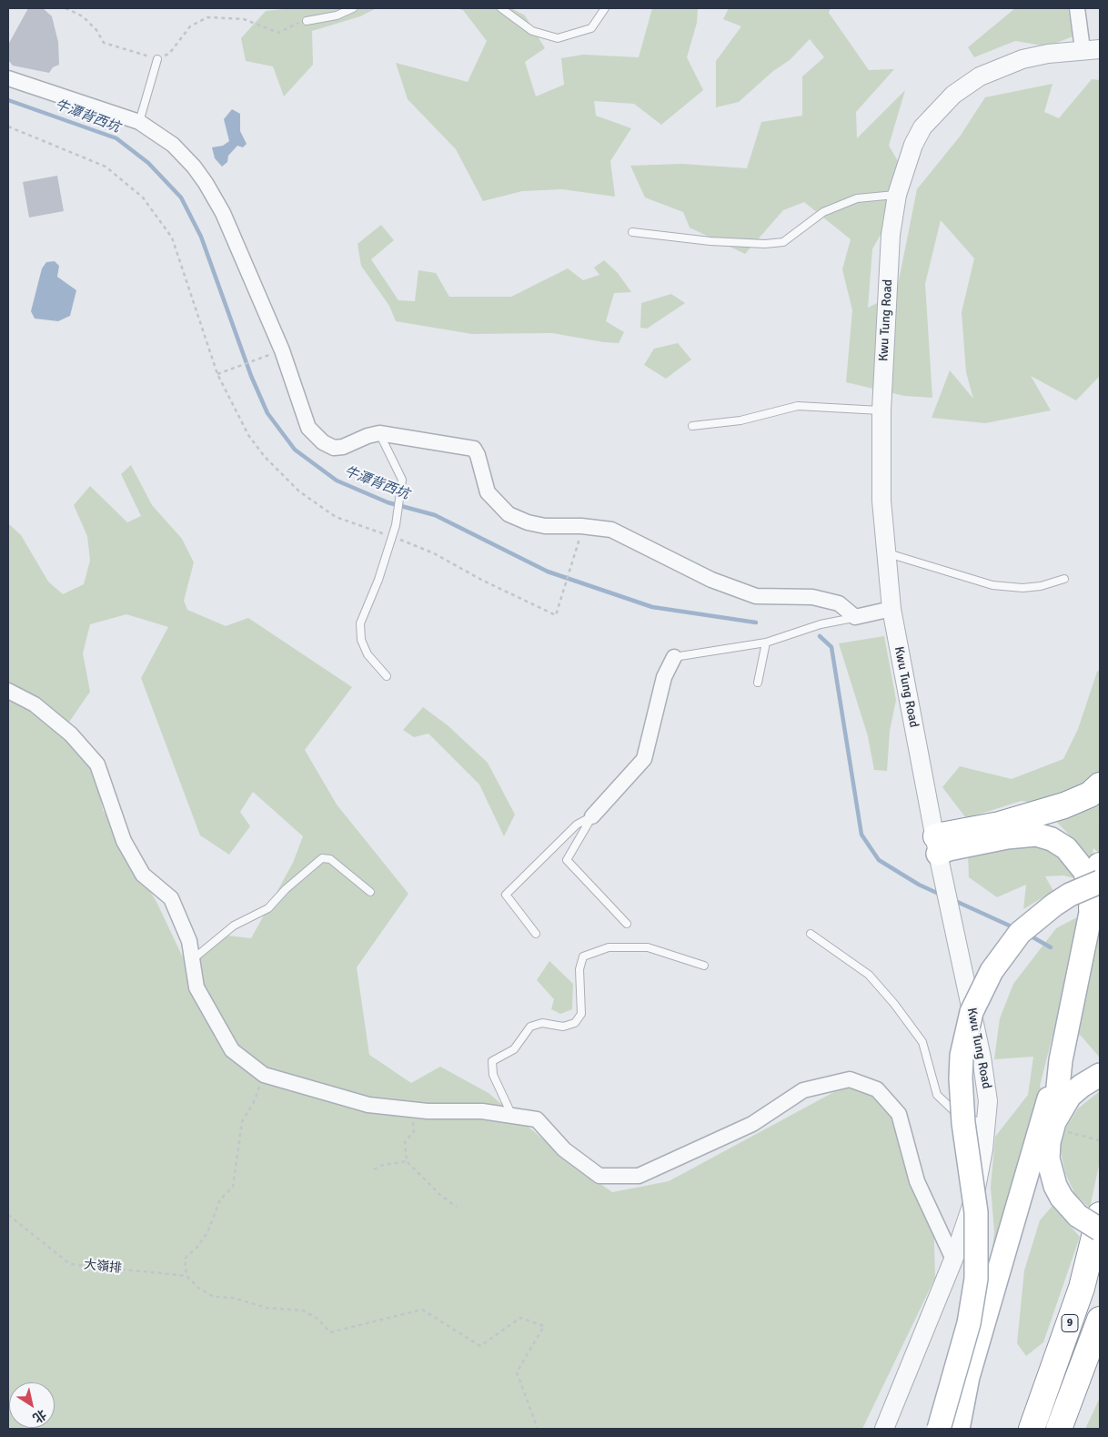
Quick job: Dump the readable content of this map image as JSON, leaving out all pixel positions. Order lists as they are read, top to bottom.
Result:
{
  "streets": {
    "highway": ["9"],
    "street": ["Kwu Tung Road"],
    "path": ["大嶺排"]
  },
  "water": ["牛潭背西坑"],
  "north": "bottom right"
}
